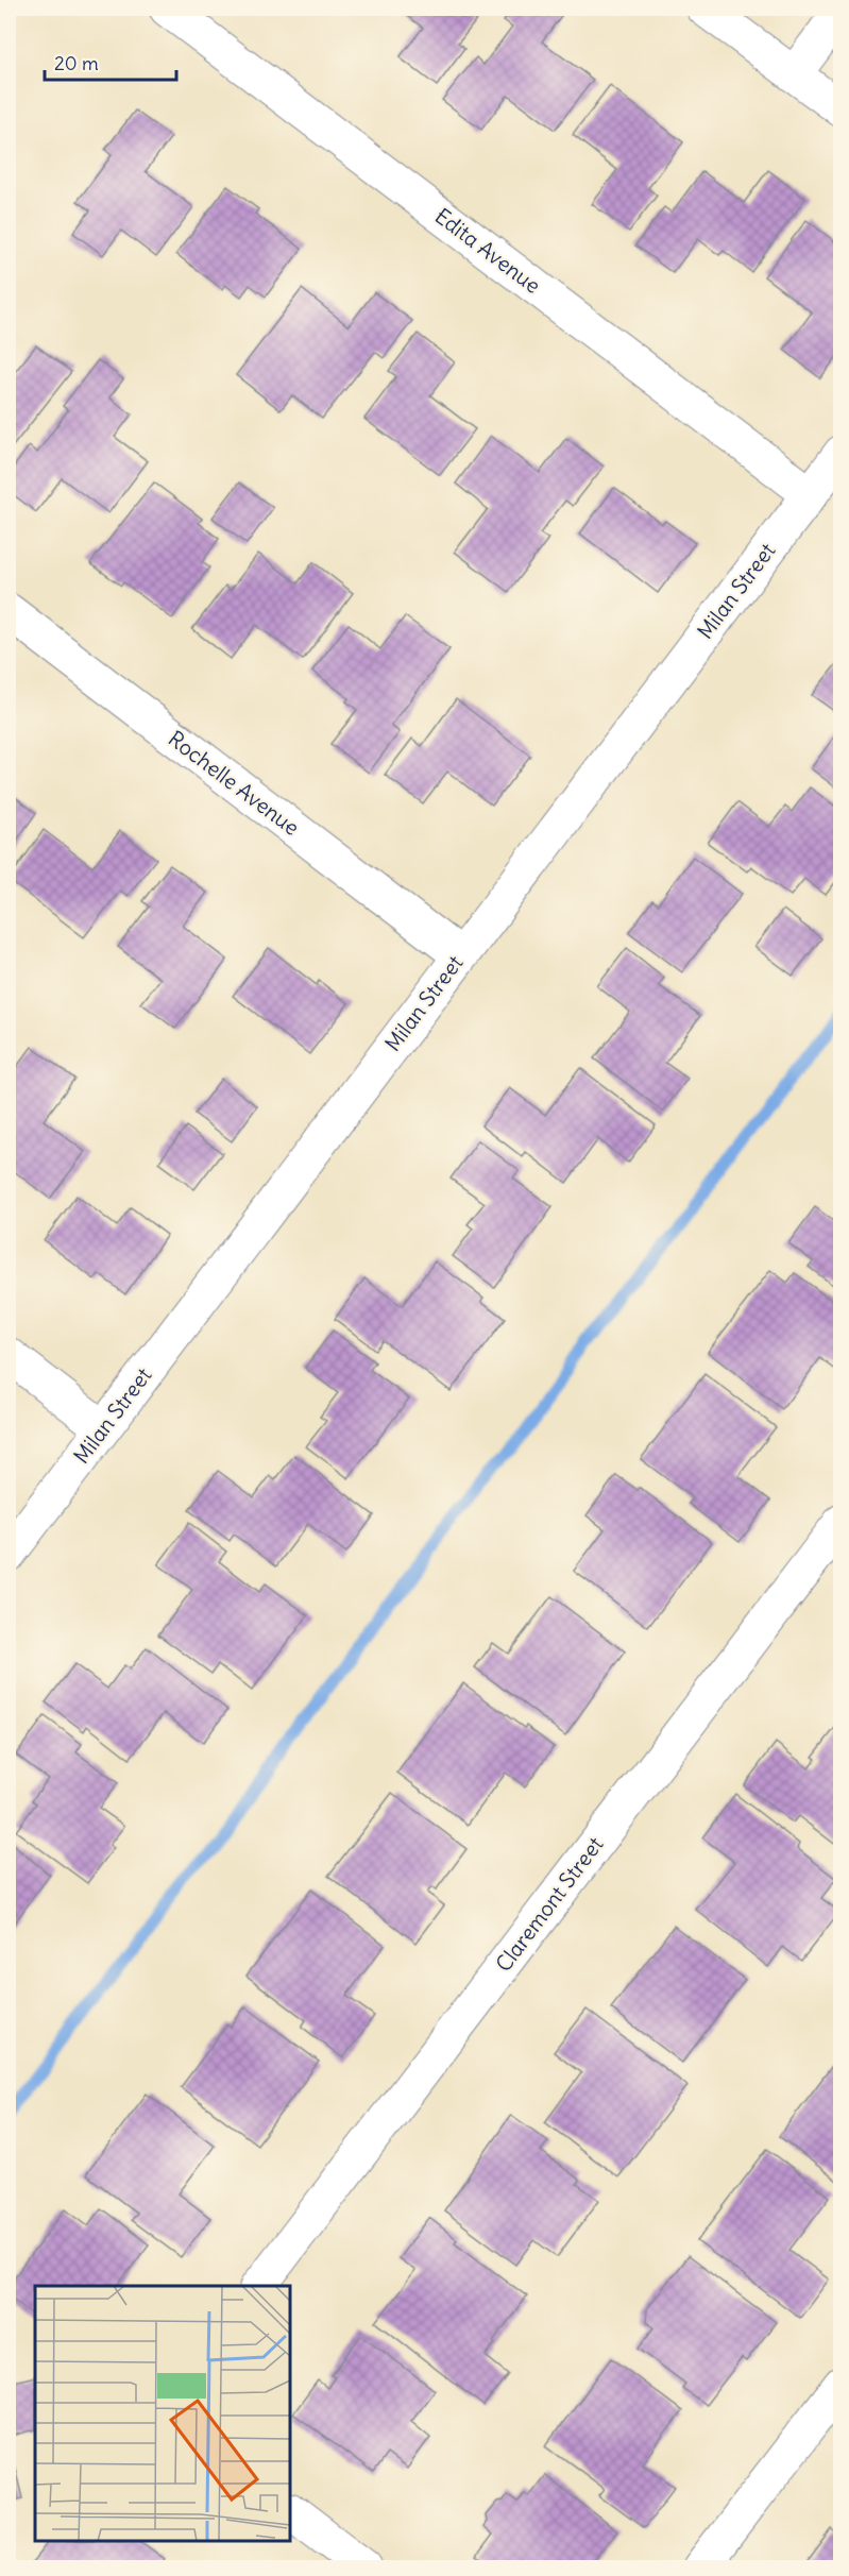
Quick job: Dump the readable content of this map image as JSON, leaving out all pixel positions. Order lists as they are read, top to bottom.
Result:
{
  "streets": {
    "street": [
      "Edita Avenue",
      "Milan Street",
      "Rochelle Avenue",
      "Claremont Street"
    ]
  },
  "crossings": [
    ["Edita Avenue", "Milan Street"],
    ["Milan Street", "Rochelle Avenue"]
  ],
  "scale_bar": "20 m"
}
